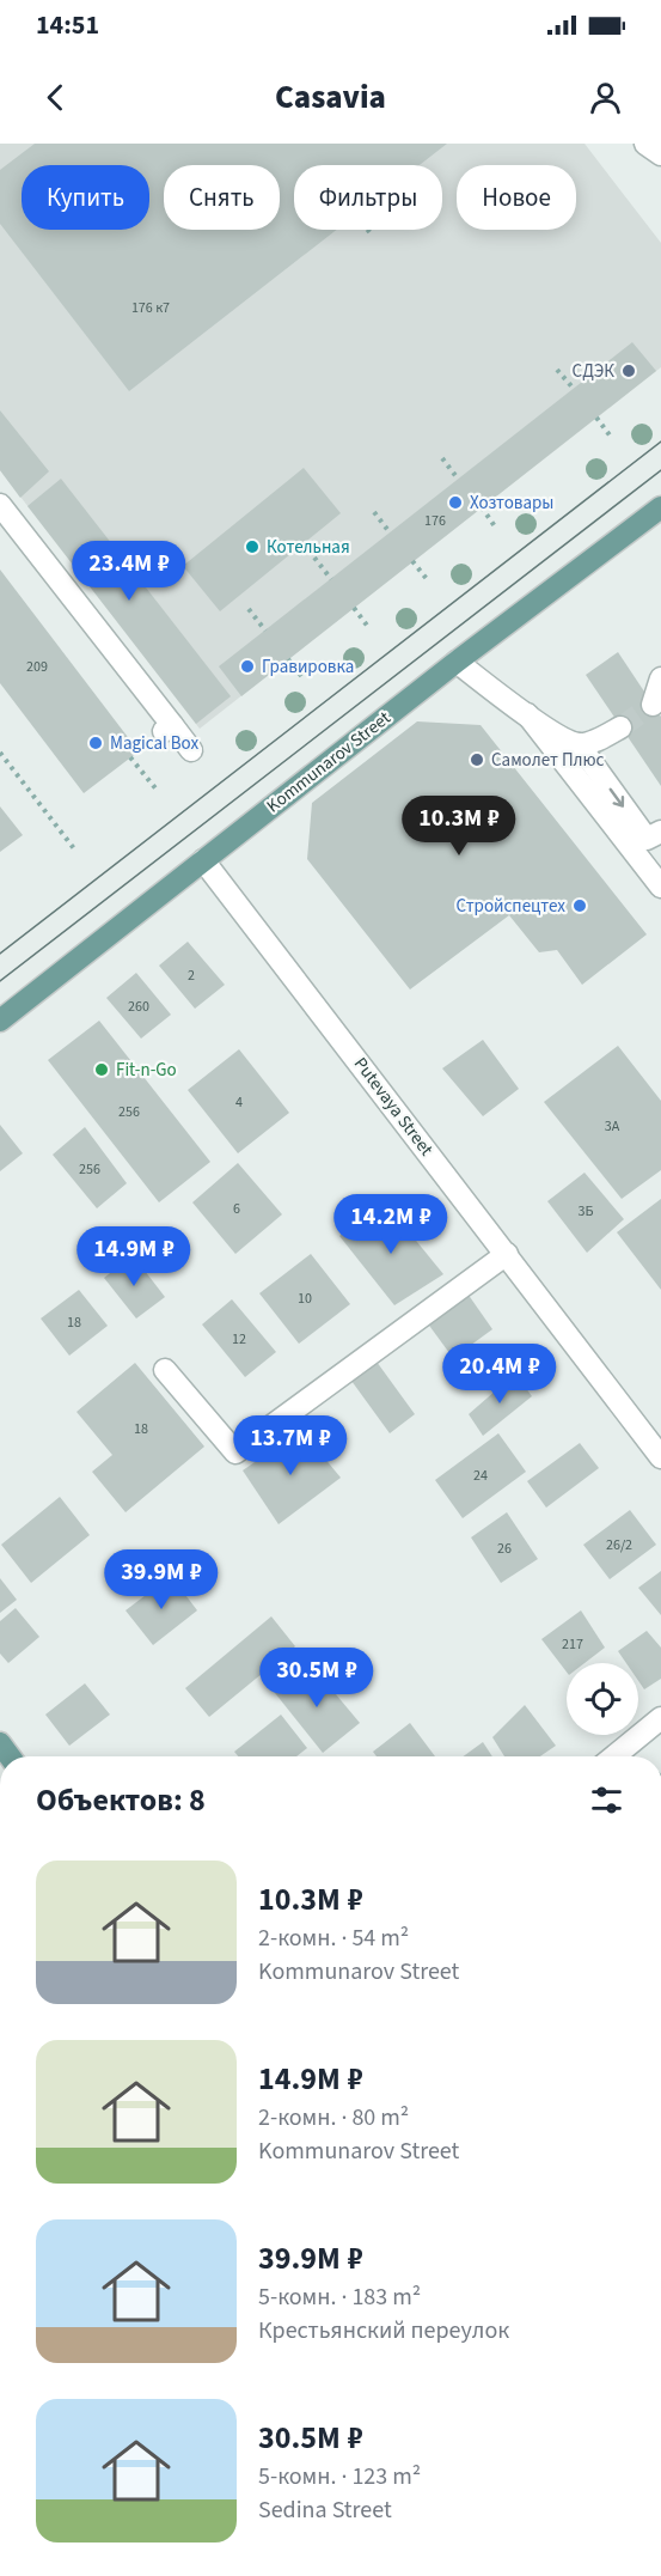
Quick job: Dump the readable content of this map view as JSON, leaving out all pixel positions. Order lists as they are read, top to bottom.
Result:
{
  "streets": {
    "main road": ["Kommunarov Street"],
    "street": ["Putevaya Street"]
  },
  "crossings": [
    ["Kommunarov Street", "Putevaya Street"]
  ],
  "places": [
    "СДЭК",
    "Хозтовары",
    "Котельная",
    "Гравировка",
    "Magical Box",
    "Самолет Плюс",
    "Стройспецтех",
    "Fit-n-Go"
  ],
  "house_numbers": [
    "176 к7",
    "176",
    "209",
    "2",
    "260",
    "4",
    "256",
    "3А",
    "256",
    "6",
    "3Б",
    "10",
    "18",
    "12",
    "18",
    "24",
    "26/2",
    "26",
    "217"
  ],
  "page": {
    "status": "14:51",
    "header": "Casavia",
    "chip": [
      "Купить",
      "Снять",
      "Фильтры",
      "Новое"
    ],
    "price": [
      "23.4M ₽",
      "10.3M ₽",
      "14.2M ₽",
      "14.9M ₽",
      "20.4M ₽",
      "13.7M ₽",
      "39.9M ₽",
      "30.5M ₽"
    ],
    "heading": "Объектов: 8",
    "list": [
      {
        "name": "10.3M ₽",
        "note": "2-комн. · 54 m² · Kommunarov Street"
      },
      {
        "name": "14.9M ₽",
        "note": "2-комн. · 80 m² · Kommunarov Street"
      },
      {
        "name": "39.9M ₽",
        "note": "5-комн. · 183 m² · Крестьянский переулок"
      },
      {
        "name": "30.5M ₽",
        "note": "5-комн. · 123 m² · Sedina Street"
      }
    ]
  }
}
